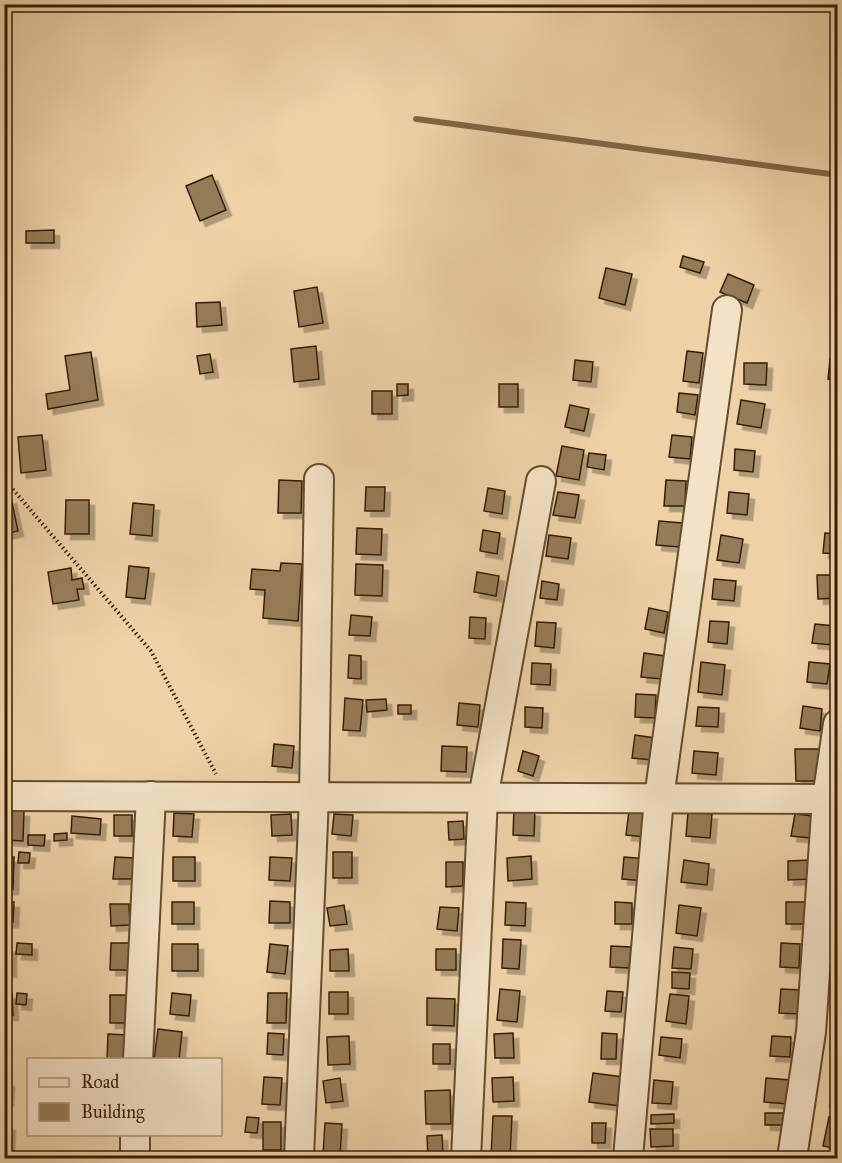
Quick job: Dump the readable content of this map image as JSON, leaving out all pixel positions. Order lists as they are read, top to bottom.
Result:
{
  "legend": ["Road", "Building"]
}
